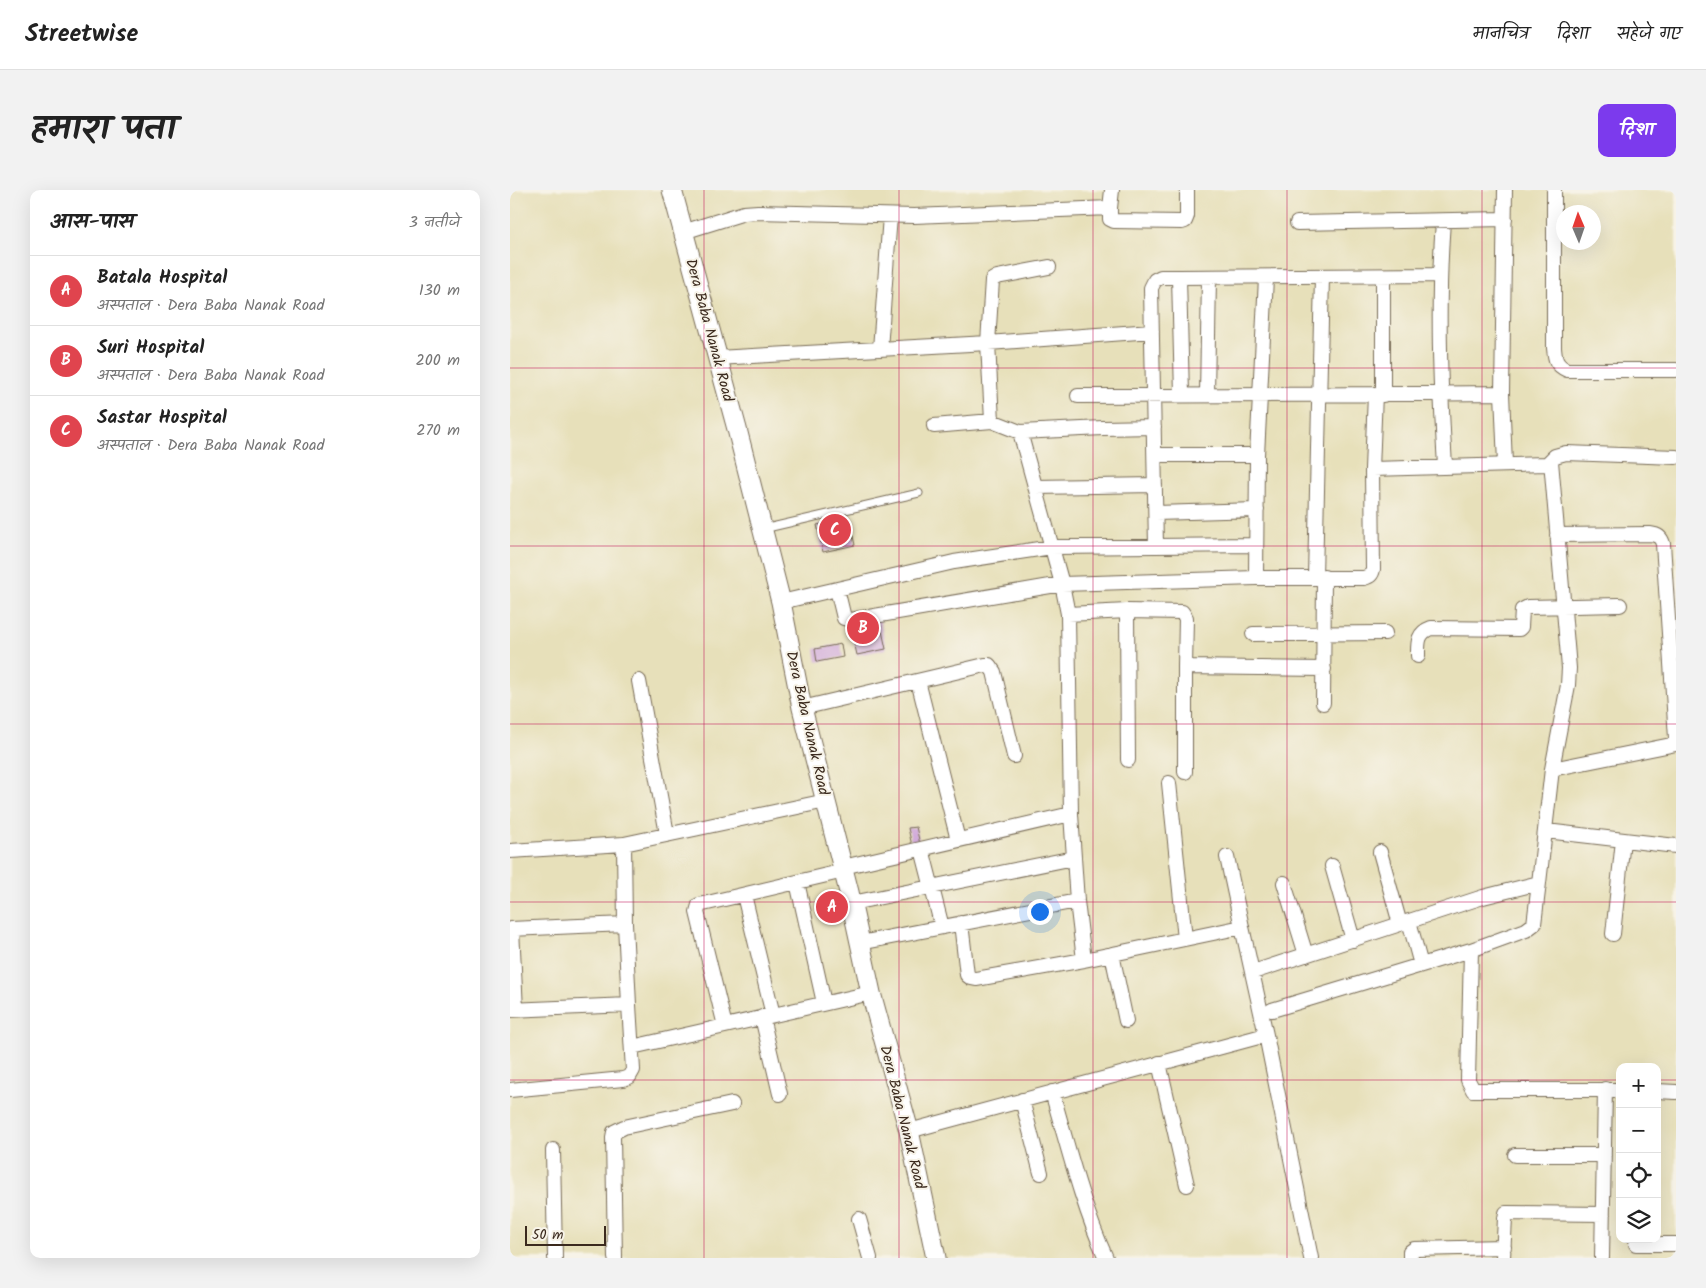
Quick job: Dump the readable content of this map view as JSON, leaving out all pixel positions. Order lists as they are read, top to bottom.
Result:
{
  "streets": {
    "main road": ["Dera Baba Nanak Road"]
  },
  "scale_bar": "50 m",
  "north": "top",
  "page": {
    "header": "Streetwise",
    "nav": ["मानचित्र", "दिशा", "सहेजे गए"],
    "title": "हमारा पता",
    "buttons": "दिशा",
    "heading": ["आस-पास", "3 नतीजे"],
    "list": [
      {
        "mark": "A",
        "name": "Batala Hospital",
        "note": "अस्पताल · Dera Baba Nanak Road",
        "value": "130 m"
      },
      {
        "mark": "B",
        "name": "Suri Hospital",
        "note": "अस्पताल · Dera Baba Nanak Road",
        "value": "200 m"
      },
      {
        "mark": "C",
        "name": "Sastar Hospital",
        "note": "अस्पताल · Dera Baba Nanak Road",
        "value": "270 m"
      }
    ],
    "pins": ["C", "B", "A"],
    "map_buttons": ["+", "−"],
    "scale": "50 m"
  }
}
